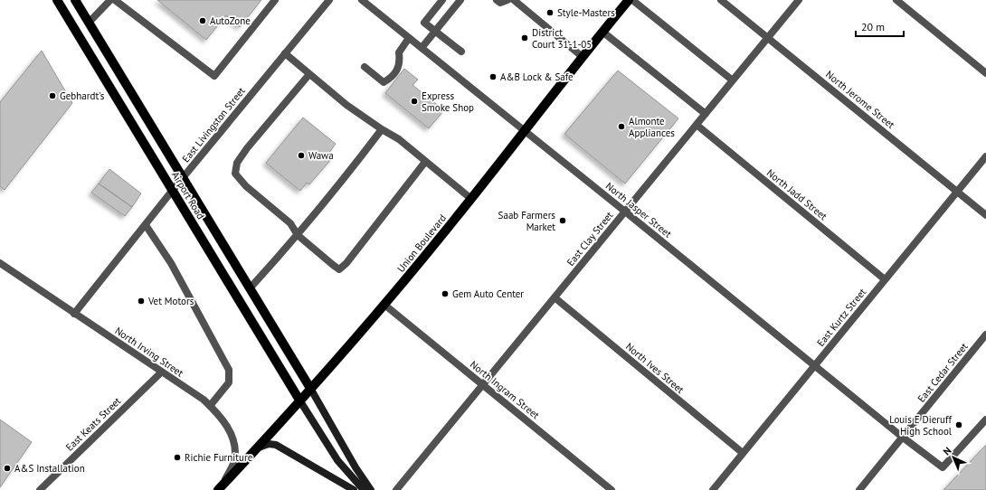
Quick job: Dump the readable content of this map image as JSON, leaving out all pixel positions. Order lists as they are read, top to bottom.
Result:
{
  "streets": {
    "main road": ["Airport Road", "Union Boulevard"],
    "street": [
      "North Jerome Street",
      "East Livingston Street",
      "North Jadd Street",
      "North Jasper Street",
      "East Clay Street",
      "East Kurtz Street",
      "North Irving Street",
      "North Ives Street",
      "East Cedar Street",
      "North Ingram Street",
      "East Keats Street"
    ]
  },
  "crossings": [
    ["North Jerome Street", "East Clay Street"],
    ["North Jerome Street", "East Kurtz Street"],
    ["East Livingston Street", "Airport Road"],
    ["East Livingston Street", "North Irving Street"],
    ["North Jadd Street", "East Clay Street"],
    ["North Jadd Street", "East Kurtz Street"],
    ["Airport Road", "Union Boulevard"],
    ["North Jasper Street", "East Clay Street"],
    ["North Jasper Street", "Union Boulevard"],
    ["North Jasper Street", "East Kurtz Street"],
    ["North Jasper Street", "East Cedar Street"],
    ["East Clay Street", "North Ives Street"],
    ["East Clay Street", "North Ingram Street"],
    ["Union Boulevard", "North Irving Street"],
    ["Union Boulevard", "North Ingram Street"],
    ["East Kurtz Street", "North Ives Street"],
    ["North Irving Street", "East Keats Street"]
  ],
  "places": [
    "Style-Masters",
    "AutoZone",
    "District Court 31-1-05",
    "A&B Lock & Safe",
    "Gebhardt's",
    "Express Smoke Shop",
    "Almonte Appliances",
    "Wawa",
    "Saab Farmers Market",
    "Gem Auto Center",
    "Vet Motors",
    "Louis E Dieruff High School",
    "Richie Furniture",
    "A&S Installation"
  ],
  "scale_bar": "20 m",
  "north": "top left"
}
